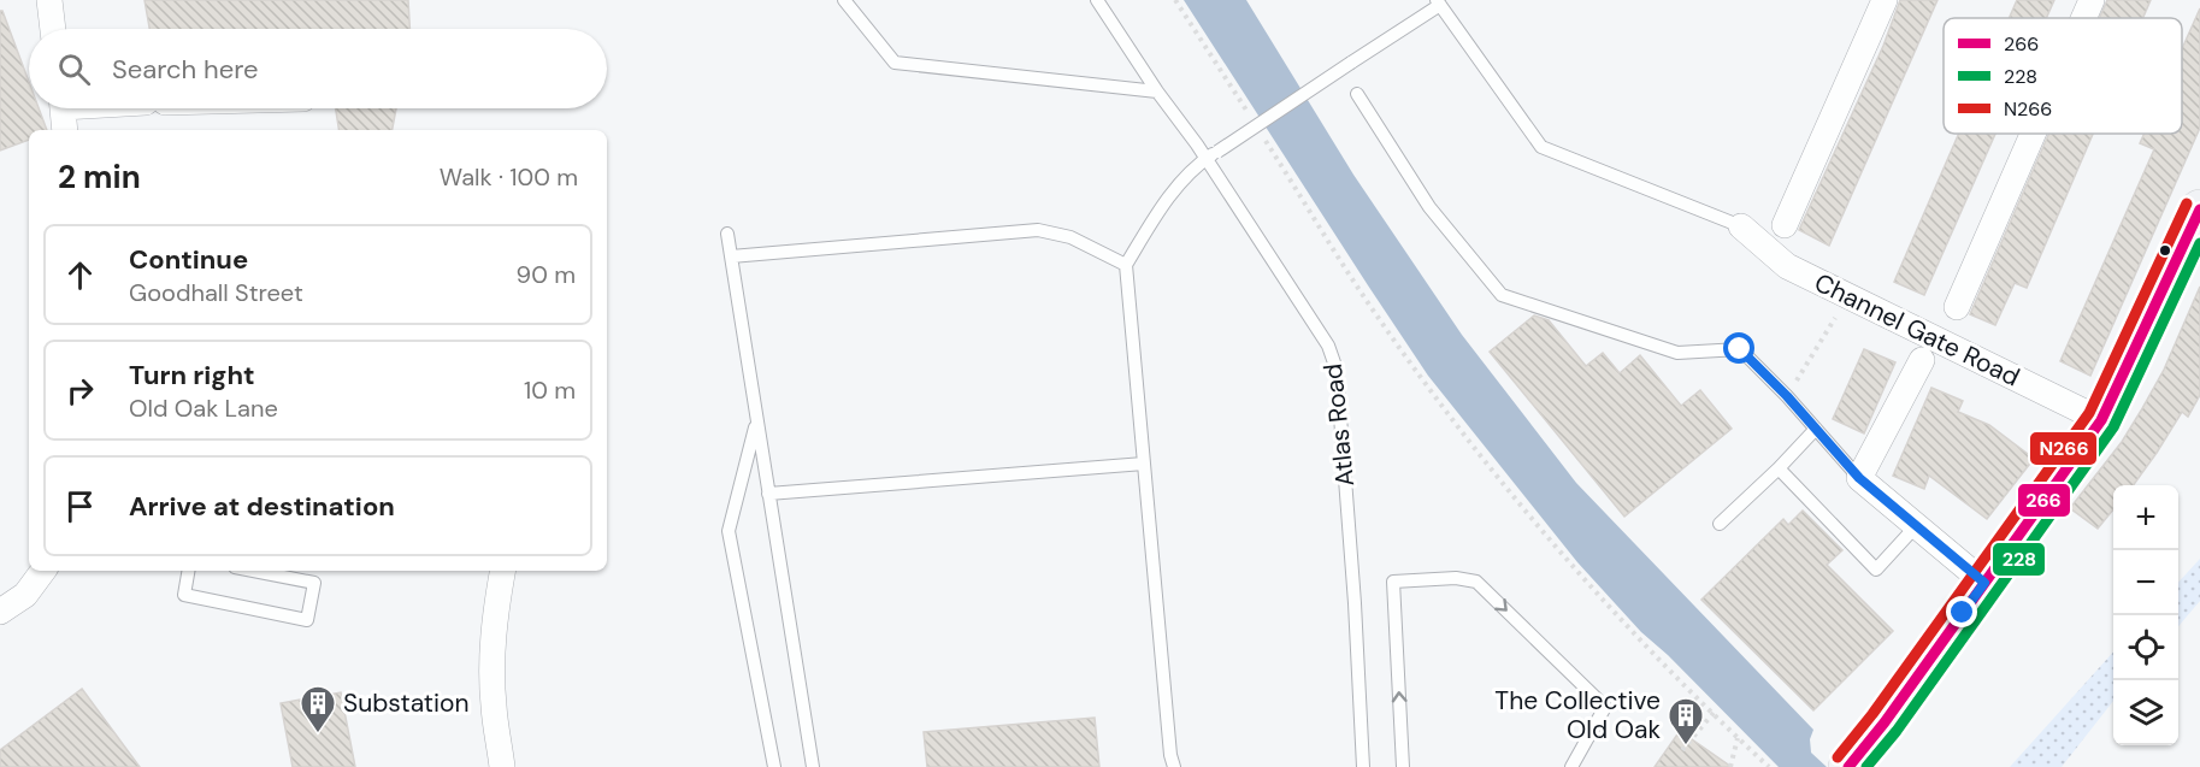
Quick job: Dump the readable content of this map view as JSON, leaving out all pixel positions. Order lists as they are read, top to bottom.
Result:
{
  "streets": {
    "street": ["Channel Gate Road"],
    "lane": ["Atlas Road"]
  },
  "places": {
    "building": ["Substation", "The Collective Old Oak"]
  },
  "lines": ["transit line N266", "transit line 266", "transit line 228"],
  "legend": ["266", "228", "N266"],
  "page": {
    "search": "Search here",
    "heading": ["2 min", "Walk · 100 m"],
    "list": [
      ["Continue", "Goodhall Street", "90 m"],
      ["Turn right", "Old Oak Lane", "10 m"],
      "Arrive at destination"
    ],
    "map_buttons": ["+", "−"]
  }
}
